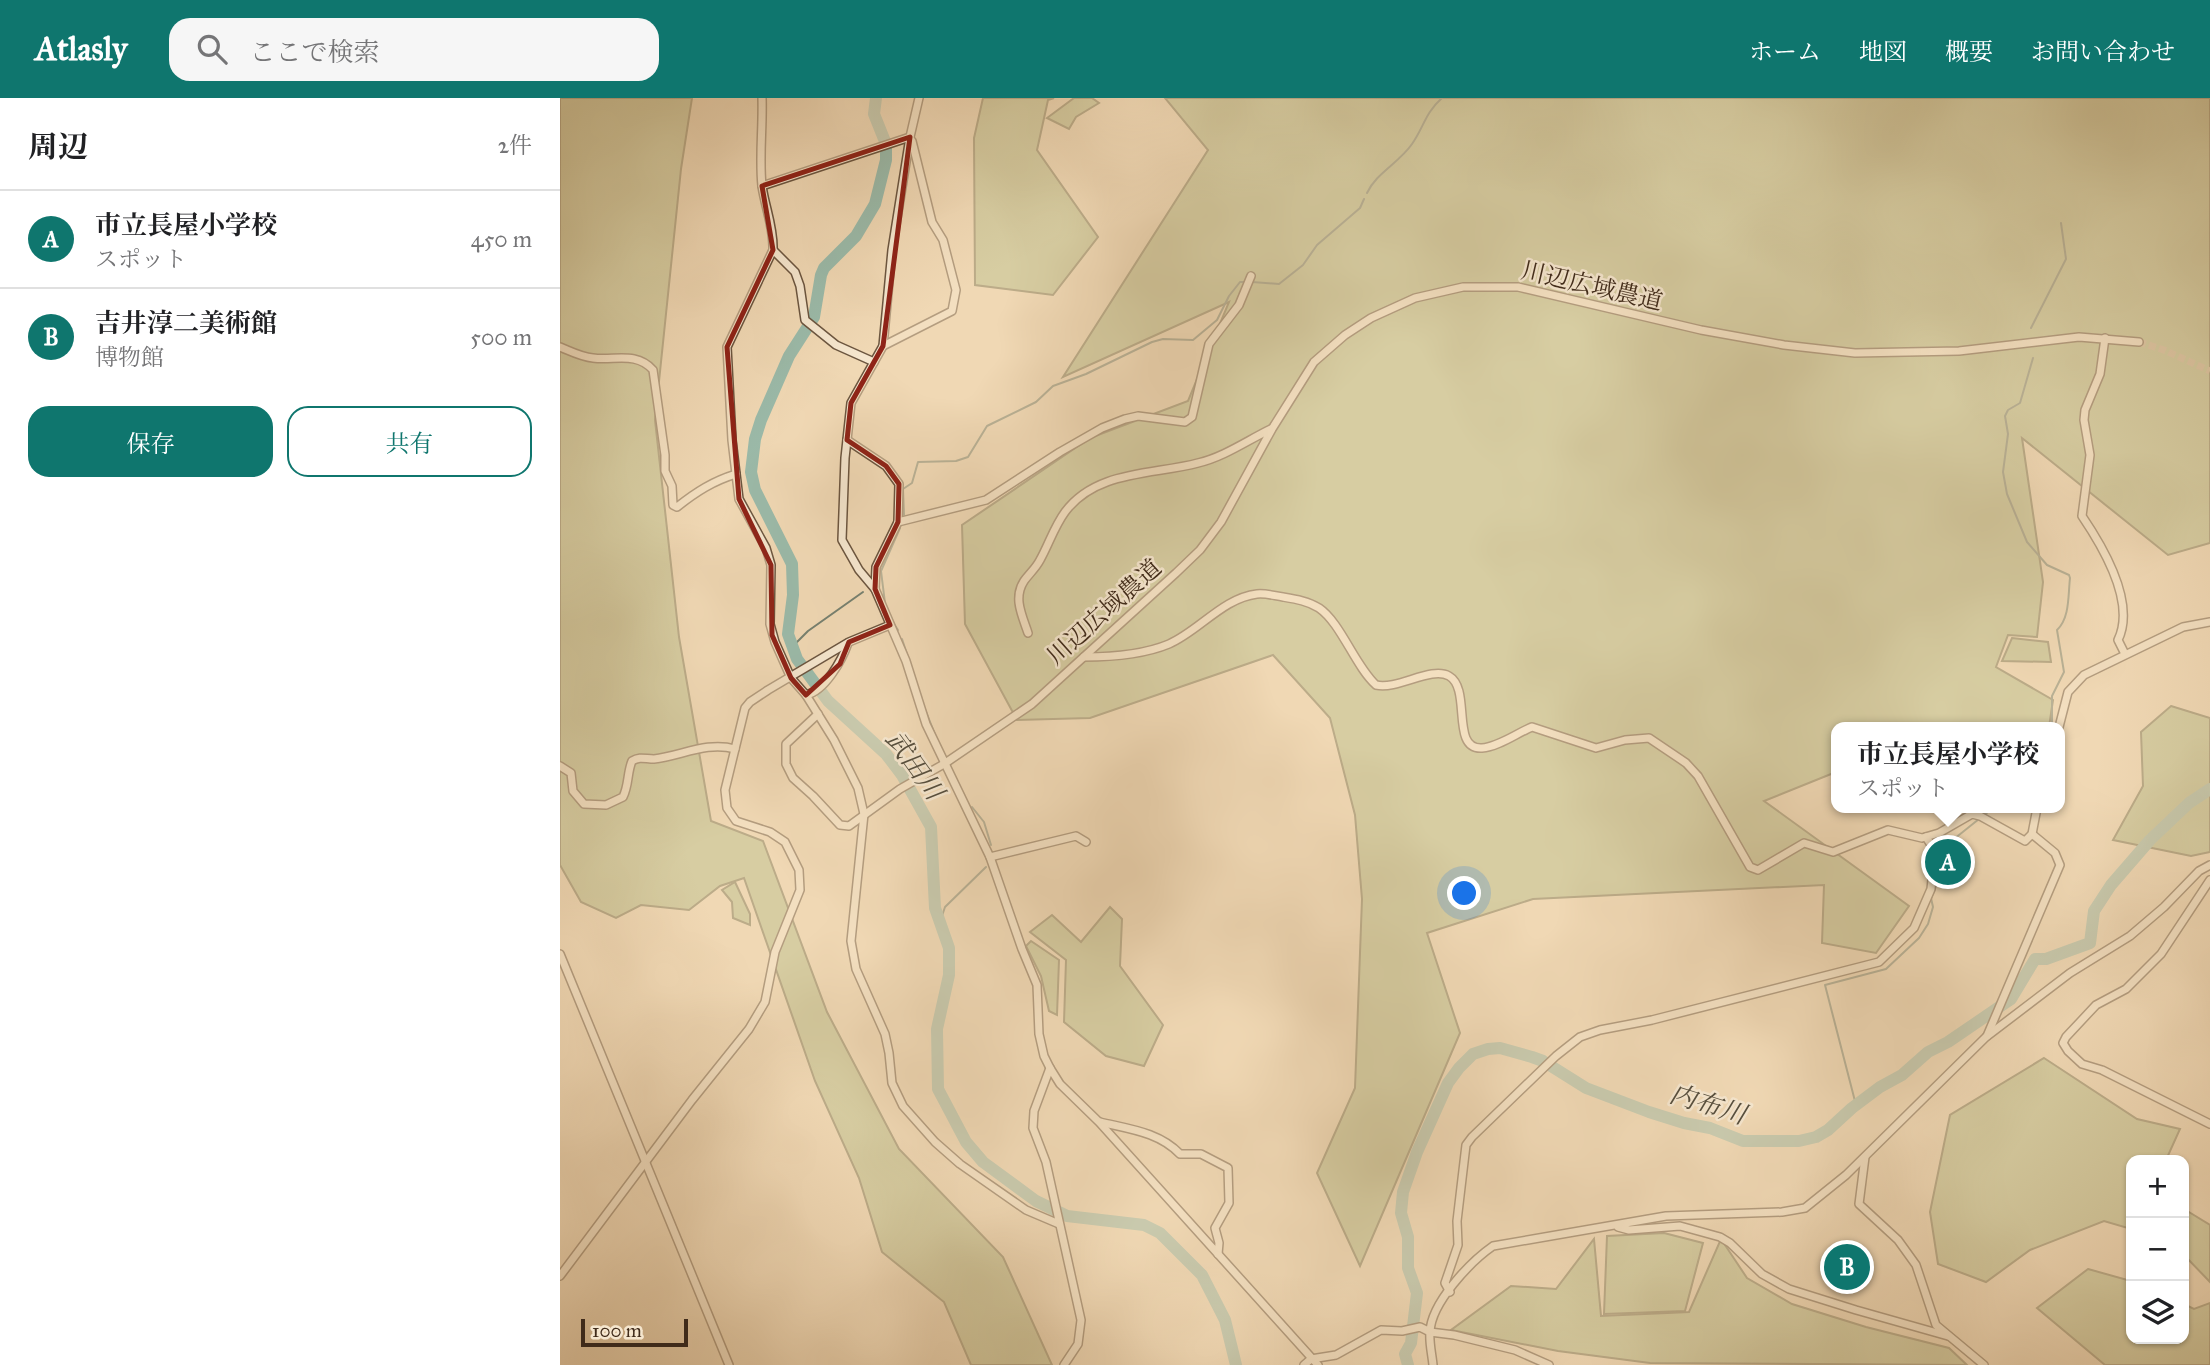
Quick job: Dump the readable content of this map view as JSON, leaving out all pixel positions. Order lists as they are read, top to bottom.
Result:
{
  "streets": {
    "street": ["川辺広域農道"]
  },
  "water": ["武田川", "内布川"],
  "scale_bar": "100 m",
  "page": {
    "header": "Atlasly",
    "search": "ここで検索",
    "nav": [
      "ホーム",
      "地図",
      "概要",
      "お問い合わせ"
    ],
    "heading": ["周辺", "2件"],
    "list": [
      {
        "mark": "A",
        "name": "市立長屋小学校",
        "note": "スポット",
        "value": "450 m"
      },
      {
        "mark": "B",
        "name": "吉井淳二美術館",
        "note": "博物館",
        "value": "500 m"
      }
    ],
    "buttons": ["保存", "共有"],
    "popup": ["市立長屋小学校", "スポット"],
    "pins": ["A", "B"],
    "map_buttons": ["+", "−"],
    "scale": "100 m"
  }
}
